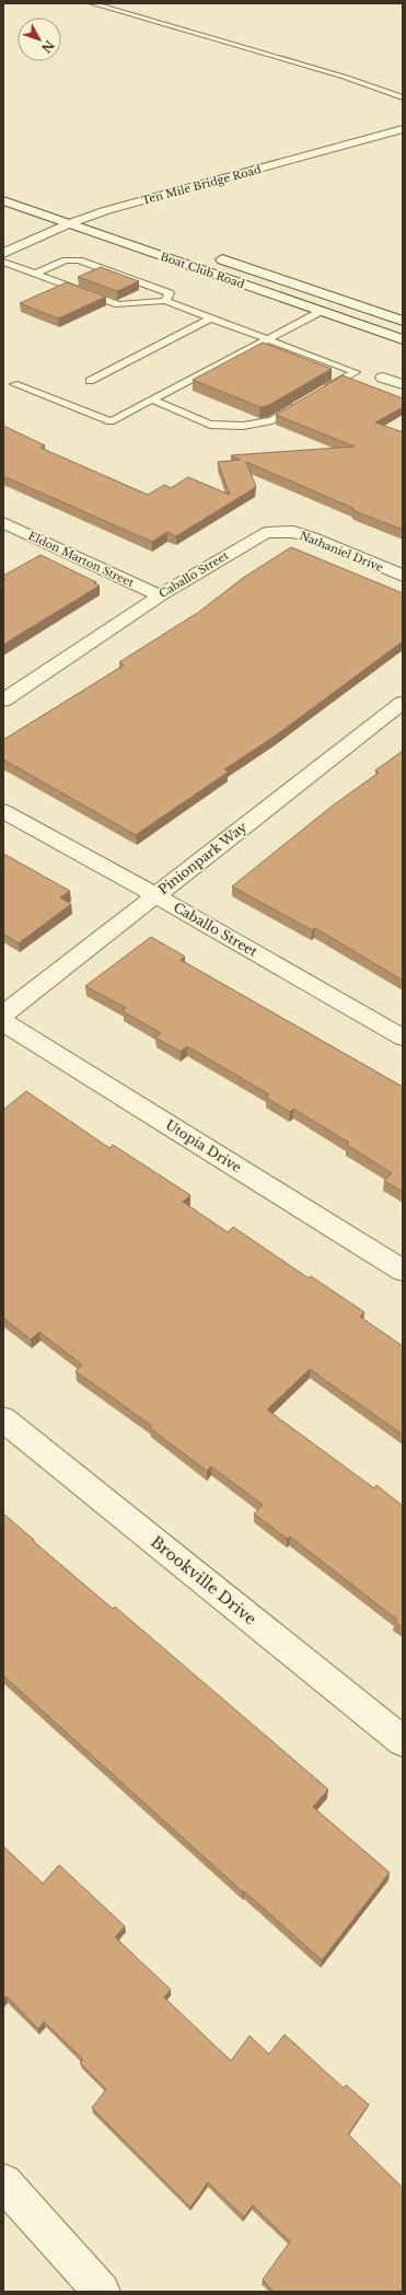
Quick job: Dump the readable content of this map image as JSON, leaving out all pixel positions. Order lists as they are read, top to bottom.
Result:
{
  "streets": {
    "street": [
      "Ten Mile Bridge Road",
      "Boat Club Road",
      "Nathaniel Drive",
      "Eldon Marton Street",
      "Caballo Street",
      "Pinionpark Way",
      "Utopia Drive",
      "Brookville Drive"
    ]
  },
  "crossings": [
    ["Ten Mile Bridge Road", "Boat Club Road"],
    ["Nathaniel Drive", "Caballo Street"],
    ["Eldon Marton Street", "Caballo Street"],
    ["Caballo Street", "Pinionpark Way"]
  ],
  "north": "bottom right"
}
